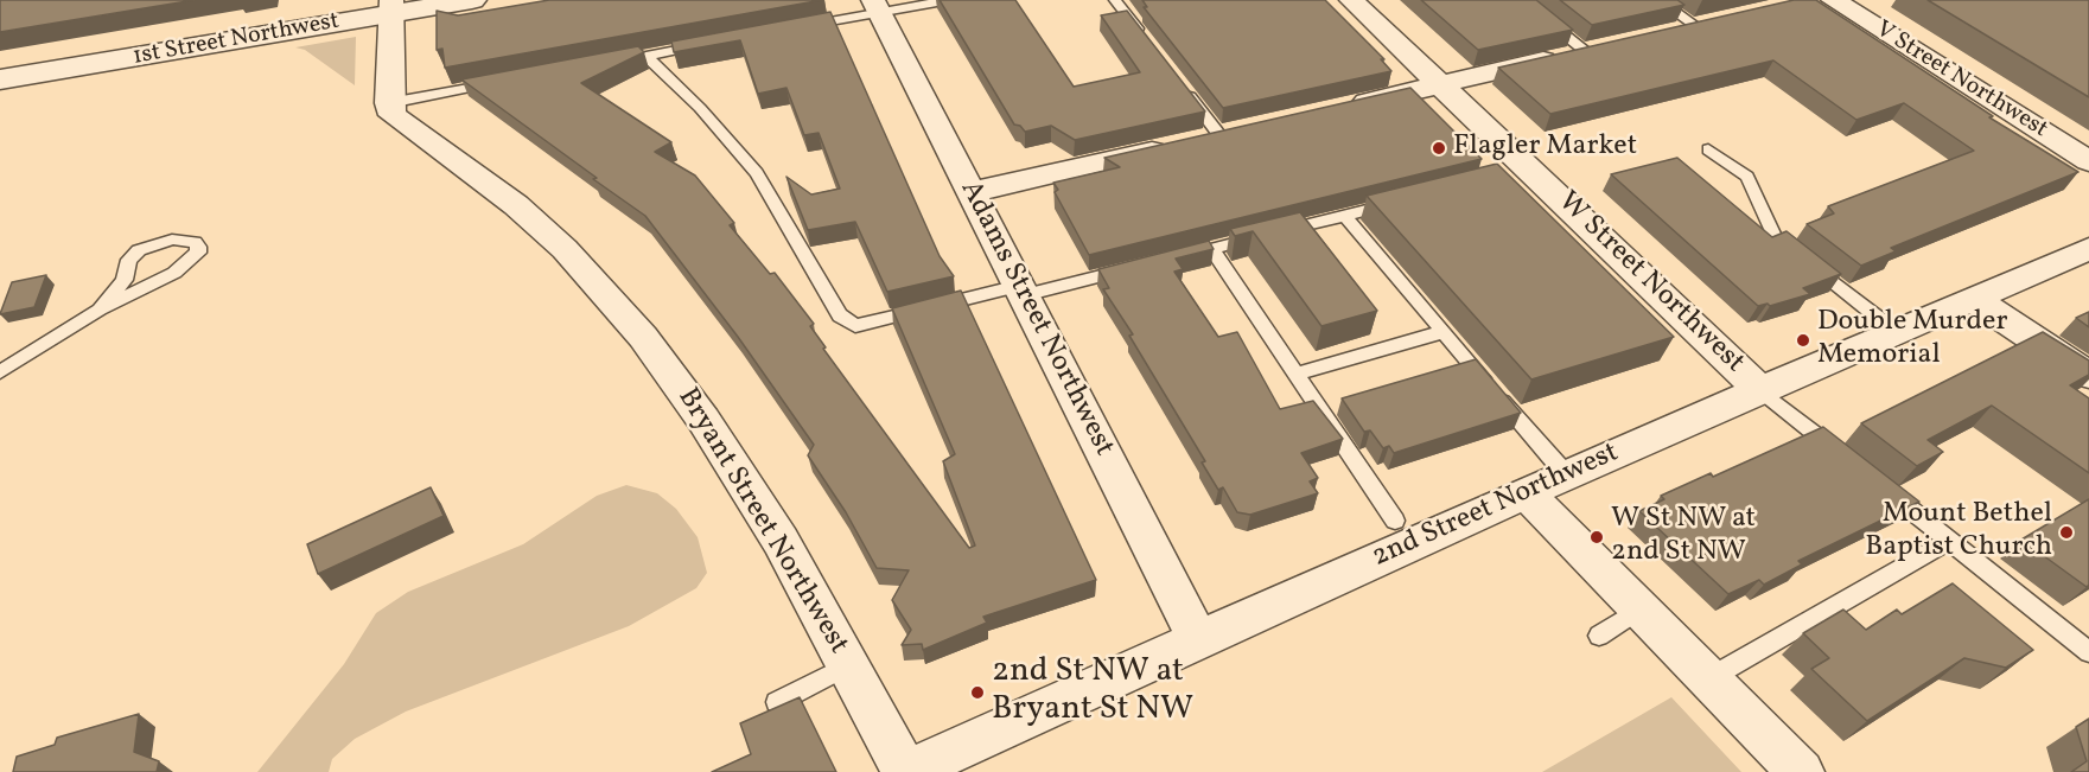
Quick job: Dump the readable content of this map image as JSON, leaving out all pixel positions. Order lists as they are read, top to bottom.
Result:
{
  "streets": {
    "street": [
      "1st Street Northwest",
      "V Street Northwest",
      "W Street Northwest",
      "Adams Street Northwest",
      "2nd Street Northwest",
      "Bryant Street Northwest"
    ]
  },
  "crossings": [
    ["W Street Northwest", "2nd Street Northwest"],
    ["Adams Street Northwest", "2nd Street Northwest"],
    ["2nd Street Northwest", "Bryant Street Northwest"]
  ],
  "places": [
    "Flagler Market",
    "Double Murder Memorial",
    "Mount Bethel Baptist Church",
    "W St NW at 2nd St NW",
    "2nd St NW at Bryant St NW"
  ]
}
